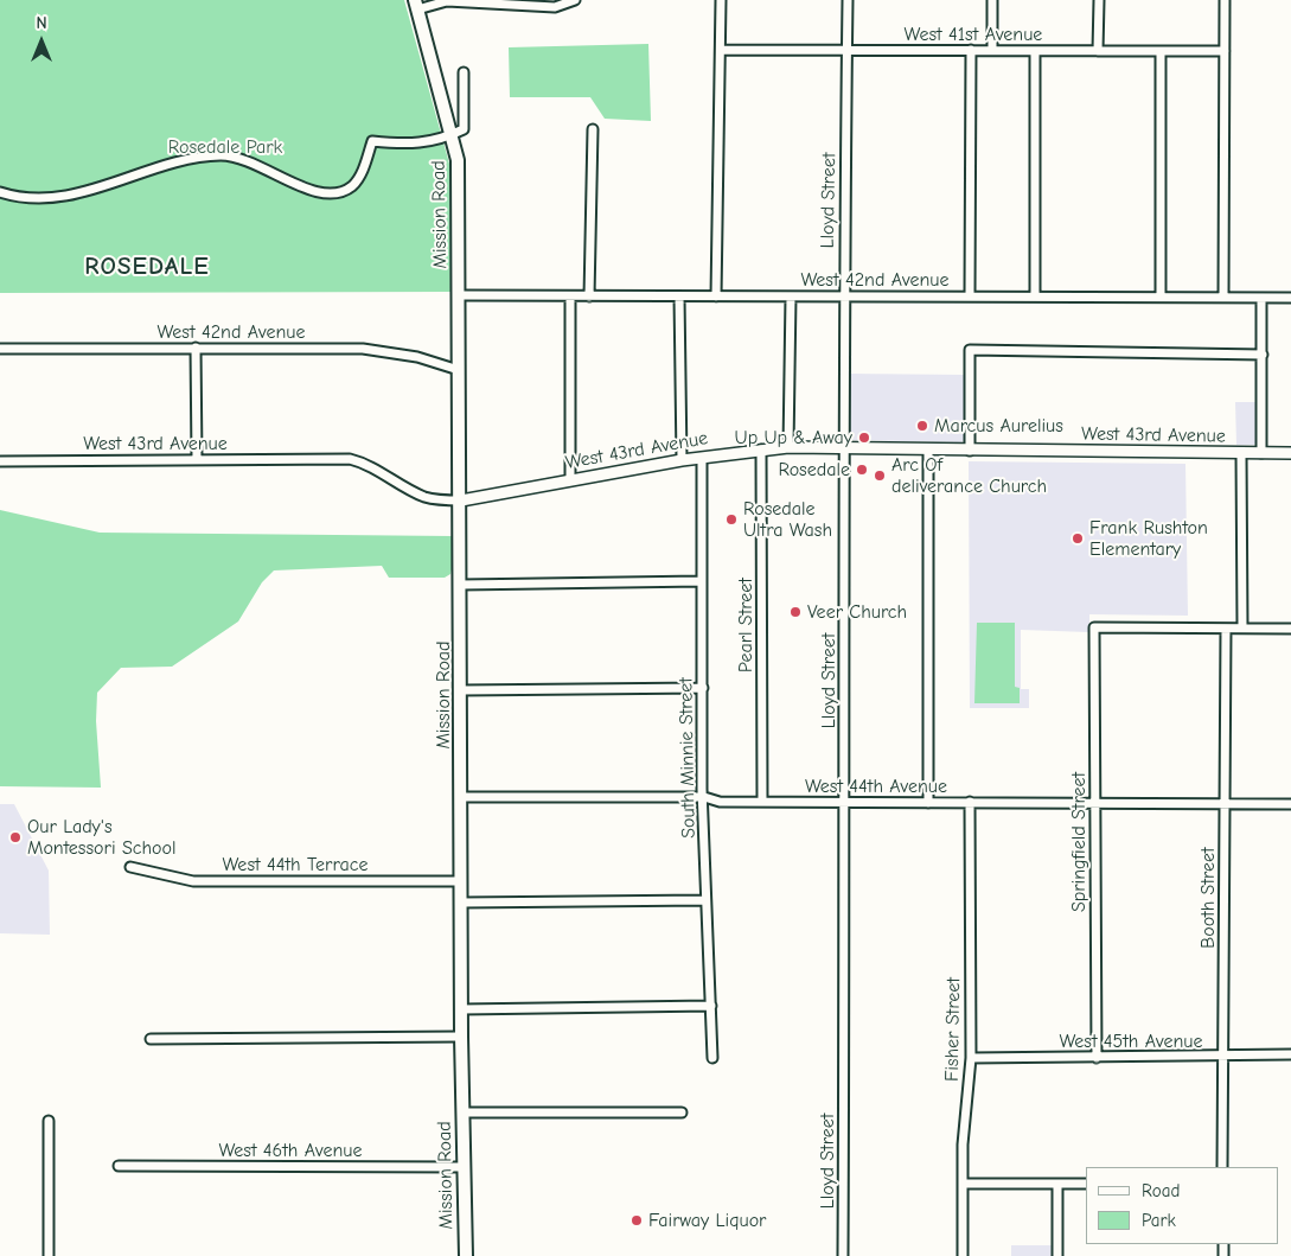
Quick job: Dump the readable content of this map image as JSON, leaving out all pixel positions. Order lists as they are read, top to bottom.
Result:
{
  "streets": {
    "main road": ["Mission Road"],
    "street": [
      "West 41st Avenue",
      "Lloyd Street",
      "West 42nd Avenue",
      "West 43rd Avenue",
      "Pearl Street",
      "South Minnie Street",
      "West 44th Avenue",
      "Springfield Street",
      "West 44th Terrace",
      "Booth Street",
      "Fisher Street",
      "West 45th Avenue",
      "West 46th Avenue"
    ]
  },
  "crossings": [
    ["West 41st Avenue", "Lloyd Street"],
    ["Lloyd Street", "West 42nd Avenue"],
    ["Lloyd Street", "West 43rd Avenue"],
    ["Lloyd Street", "West 44th Avenue"],
    ["Mission Road", "West 42nd Avenue"],
    ["Mission Road", "West 43rd Avenue"],
    ["Mission Road", "West 44th Avenue"],
    ["Mission Road", "West 44th Terrace"],
    ["Mission Road", "West 46th Avenue"],
    ["West 43rd Avenue", "Pearl Street"],
    ["West 43rd Avenue", "South Minnie Street"],
    ["Pearl Street", "West 44th Avenue"],
    ["South Minnie Street", "West 44th Avenue"],
    ["West 44th Avenue", "Springfield Street"],
    ["West 44th Avenue", "Booth Street"],
    ["West 44th Avenue", "Fisher Street"],
    ["Springfield Street", "Booth Street"],
    ["Springfield Street", "West 45th Avenue"],
    ["Booth Street", "West 45th Avenue"],
    ["Fisher Street", "West 45th Avenue"]
  ],
  "districts": ["ROSEDALE"],
  "parks": ["Rosedale Park"],
  "places": [
    "Marcus Aurelius",
    "Up Up & Away",
    "Rosedale",
    "Arc Of deliverance Church",
    "Rosedale Ultra Wash",
    "Frank Rushton Elementary",
    "Veer Church",
    "Our Lady's Montessori School",
    "Fairway Liquor"
  ],
  "legend": ["Road", "Park"],
  "north": "top"
}
